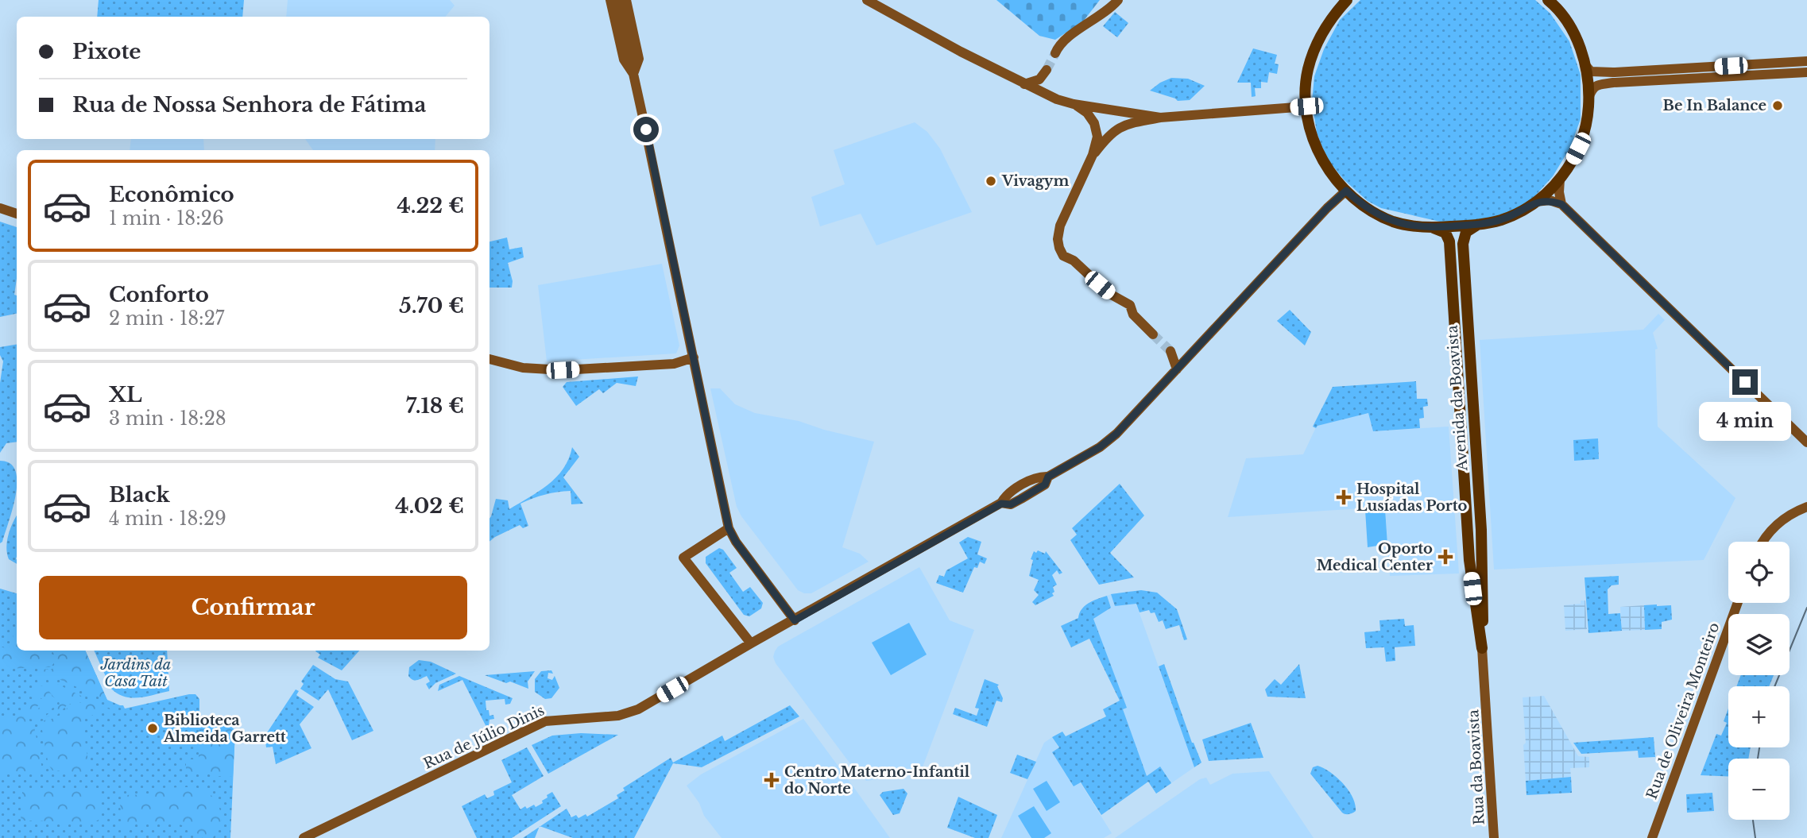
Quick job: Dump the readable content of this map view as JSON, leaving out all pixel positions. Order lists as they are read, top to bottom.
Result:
{
  "streets": {
    "main road": [
      "Avenida da Boavista",
      "Rua de Oliveira Monteiro",
      "Rua de Júlio Dinis",
      "Rua da Boavista"
    ]
  },
  "crossings": [
    ["Avenida da Boavista", "Rua da Boavista"]
  ],
  "parks": ["Jardins da Casa Tait"],
  "places": {
    "other": ["Be In Balance", "Vivagym", "Biblioteca Almeida Garrett"],
    "health": ["Hospital Lusíadas Porto", "Oporto Medical Center", "Centro Materno-Infantil do Norte"]
  },
  "page": {
    "banner": ["Pixote", "Rua de Nossa Senhora de Fátima"],
    "list": [
      {
        "name": "Econômico",
        "note": "1 min · 18:26",
        "value": "4.22 €"
      },
      {
        "name": "Conforto",
        "note": "2 min · 18:27",
        "value": "5.70 €"
      },
      {
        "name": "XL",
        "note": "3 min · 18:28",
        "value": "7.18 €"
      },
      {
        "name": "Black",
        "note": "4 min · 18:29",
        "value": "4.02 €"
      }
    ],
    "bubble": "4 min",
    "map_buttons": ["+", "−"],
    "buttons": "Confirmar"
  }
}
